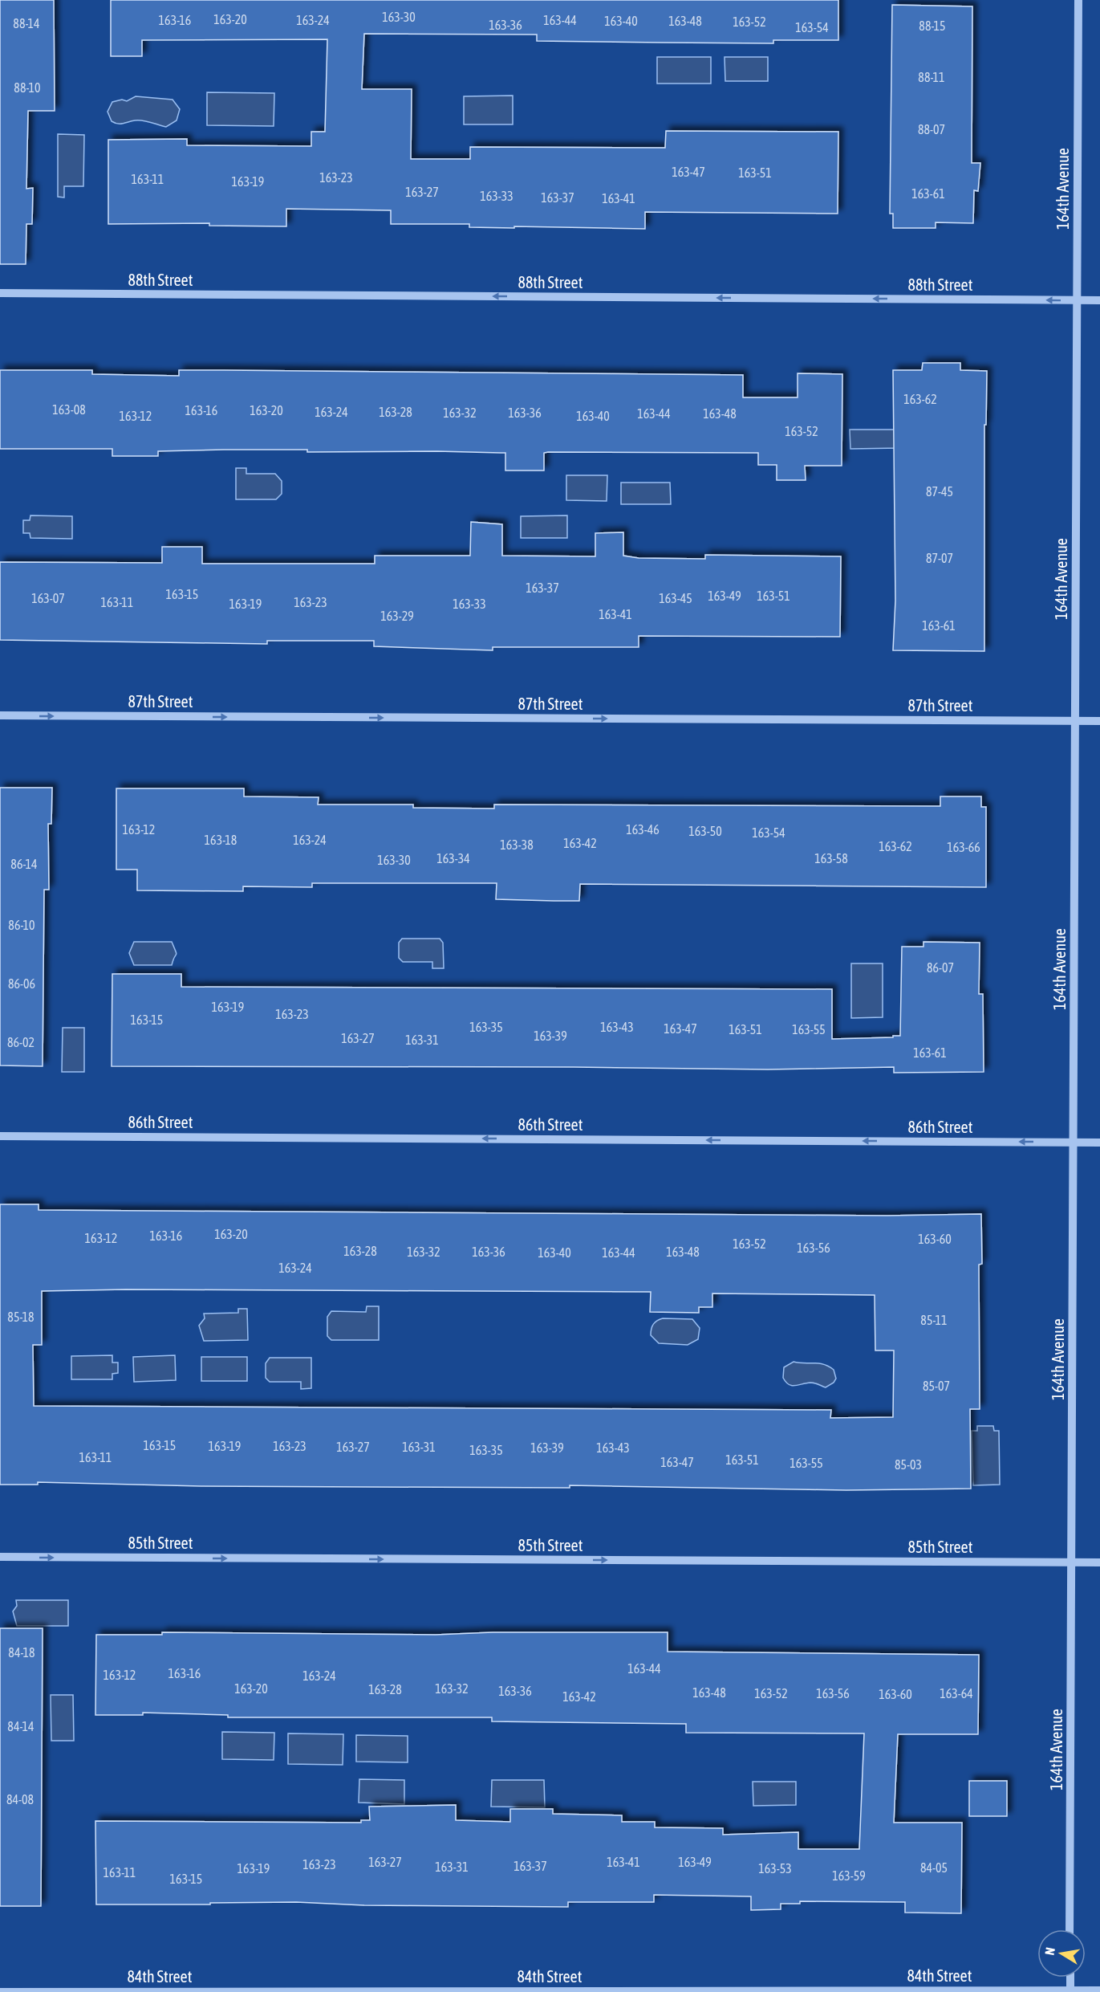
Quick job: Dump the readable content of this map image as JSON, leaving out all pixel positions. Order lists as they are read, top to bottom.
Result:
{
  "streets": {
    "street": [
      "164th Avenue",
      "88th Street",
      "87th Street",
      "86th Street",
      "85th Street",
      "84th Street"
    ]
  },
  "crossings": [
    ["164th Avenue", "88th Street"],
    ["164th Avenue", "87th Street"],
    ["164th Avenue", "86th Street"],
    ["164th Avenue", "85th Street"]
  ],
  "one_way": [
    "88th Street",
    "87th Street",
    "86th Street",
    "85th Street"
  ],
  "house_numbers": [
    "163-30",
    "163-20",
    "163-16",
    "163-24",
    "163-44",
    "163-40",
    "163-48",
    "163-52",
    "88-14",
    "163-36",
    "88-15",
    "163-54",
    "88-11",
    "88-10",
    "88-07",
    "163-47",
    "163-51",
    "163-23",
    "163-11",
    "163-19",
    "163-27",
    "163-61",
    "163-33",
    "163-37",
    "163-41",
    "163-62",
    "163-08",
    "163-16",
    "163-20",
    "163-24",
    "163-28",
    "163-32",
    "163-36",
    "163-44",
    "163-48",
    "163-12",
    "163-40",
    "163-52",
    "87-45",
    "87-07",
    "163-37",
    "163-15",
    "163-49",
    "163-51",
    "163-07",
    "163-45",
    "163-11",
    "163-23",
    "163-19",
    "163-33",
    "163-41",
    "163-29",
    "163-61",
    "163-12",
    "163-46",
    "163-50",
    "163-54",
    "163-18",
    "163-24",
    "163-42",
    "163-38",
    "163-62",
    "163-66",
    "163-34",
    "163-58",
    "163-30",
    "86-14",
    "86-10",
    "86-07",
    "86-06",
    "163-19",
    "163-23",
    "163-15",
    "163-35",
    "163-43",
    "163-47",
    "163-51",
    "163-55",
    "163-39",
    "163-27",
    "163-31",
    "86-02",
    "163-61",
    "163-20",
    "163-16",
    "163-12",
    "163-60",
    "163-52",
    "163-56",
    "163-28",
    "163-32",
    "163-36",
    "163-48",
    "163-40",
    "163-44",
    "163-24",
    "85-18",
    "85-11",
    "85-07",
    "163-15",
    "163-19",
    "163-23",
    "163-27",
    "163-31",
    "163-39",
    "163-43",
    "163-35",
    "163-11",
    "163-51",
    "163-47",
    "163-55",
    "85-03",
    "84-18",
    "163-44",
    "163-16",
    "163-12",
    "163-24",
    "163-20",
    "163-32",
    "163-28",
    "163-36",
    "163-48",
    "163-52",
    "163-56",
    "163-64",
    "163-60",
    "163-42",
    "84-14",
    "84-08",
    "163-27",
    "163-41",
    "163-49",
    "163-23",
    "163-37",
    "163-31",
    "84-05",
    "163-19",
    "163-53",
    "163-11",
    "163-59",
    "163-15"
  ],
  "north": "left"
}
